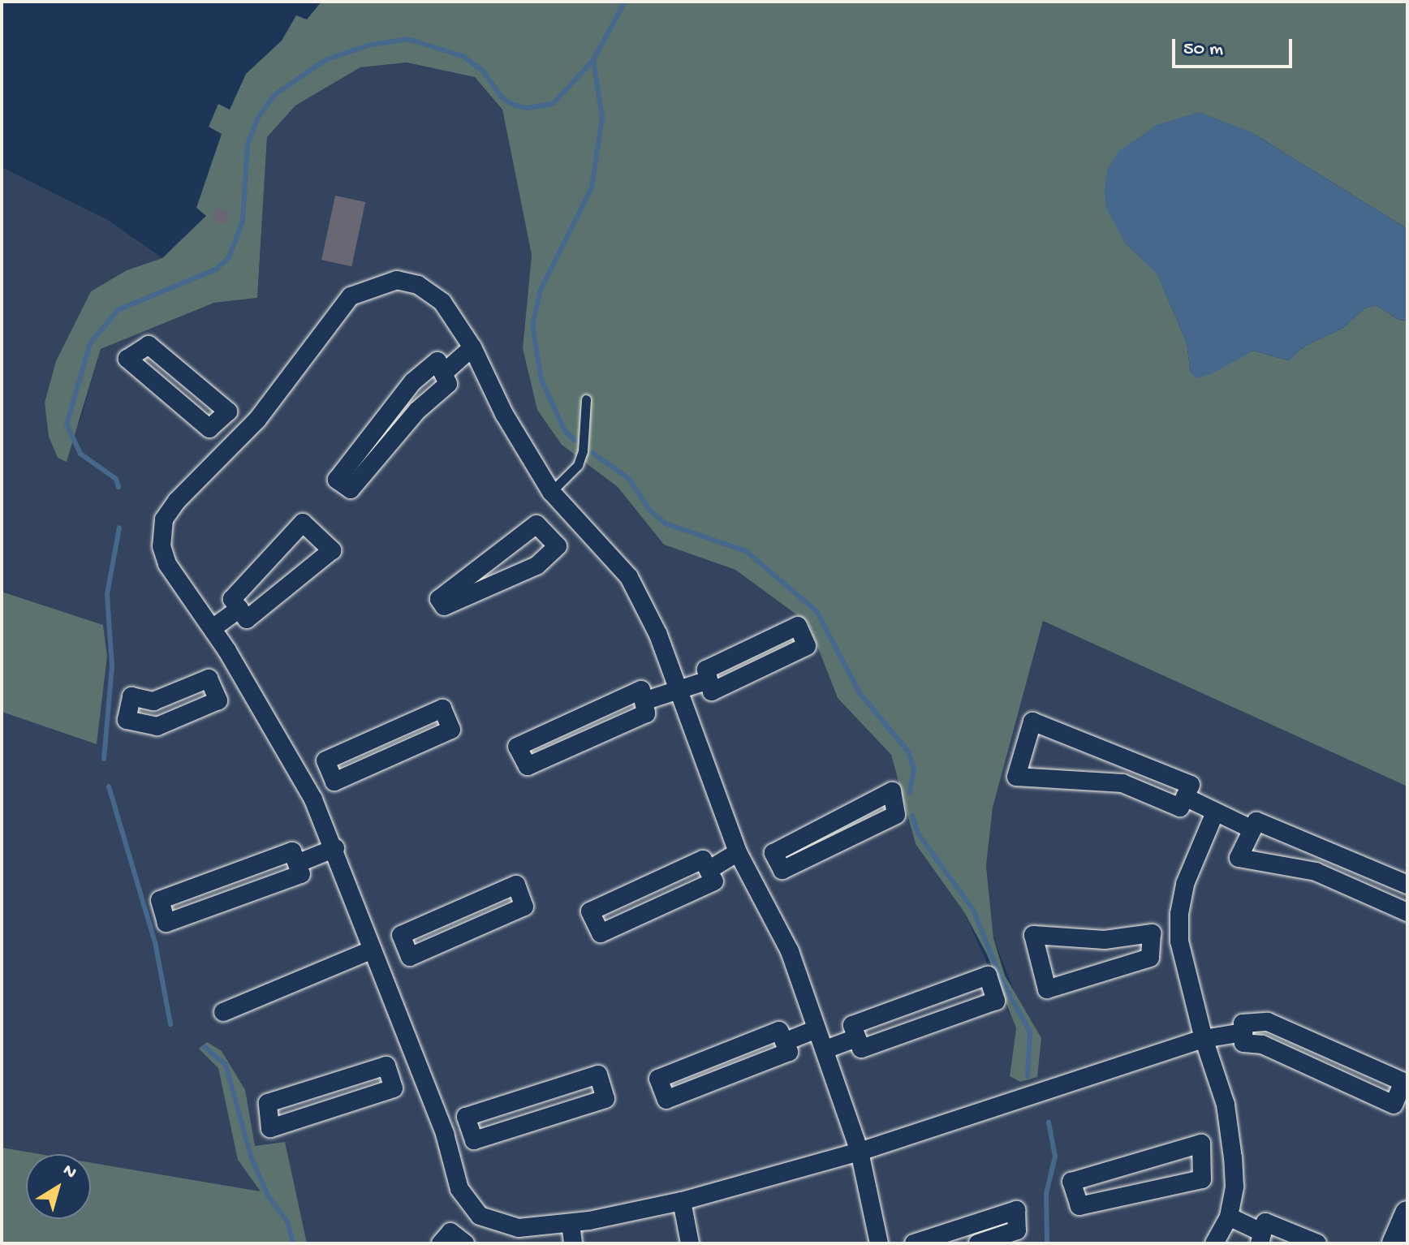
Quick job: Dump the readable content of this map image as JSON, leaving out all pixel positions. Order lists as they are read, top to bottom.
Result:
{
  "scale_bar": "50 m",
  "north": "top right"
}
